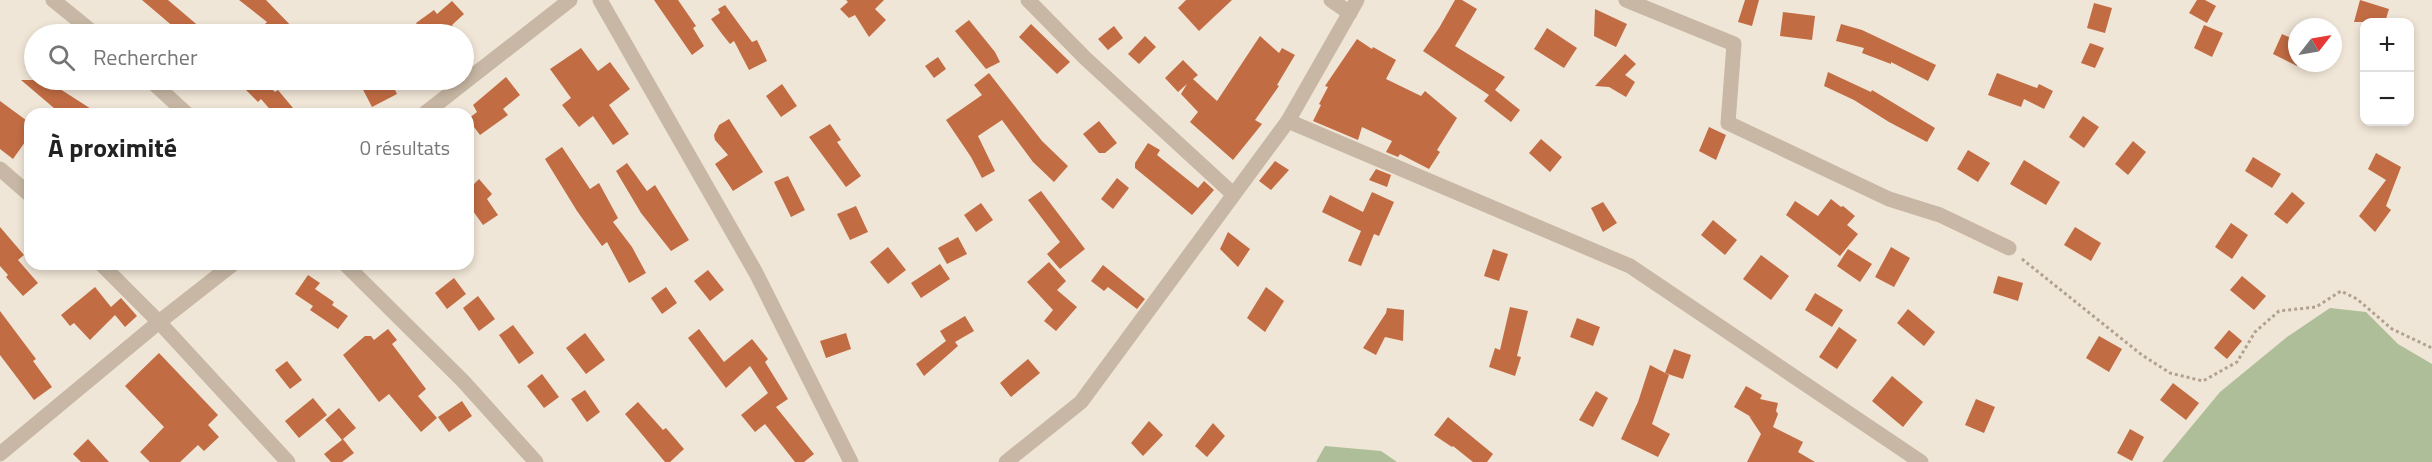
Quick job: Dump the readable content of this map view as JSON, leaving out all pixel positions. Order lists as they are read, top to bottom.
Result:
{
  "north": "top right",
  "page": {
    "map_buttons": ["+", "−"],
    "search": "Rechercher",
    "heading": ["À proximité", "0 résultats"]
  }
}
